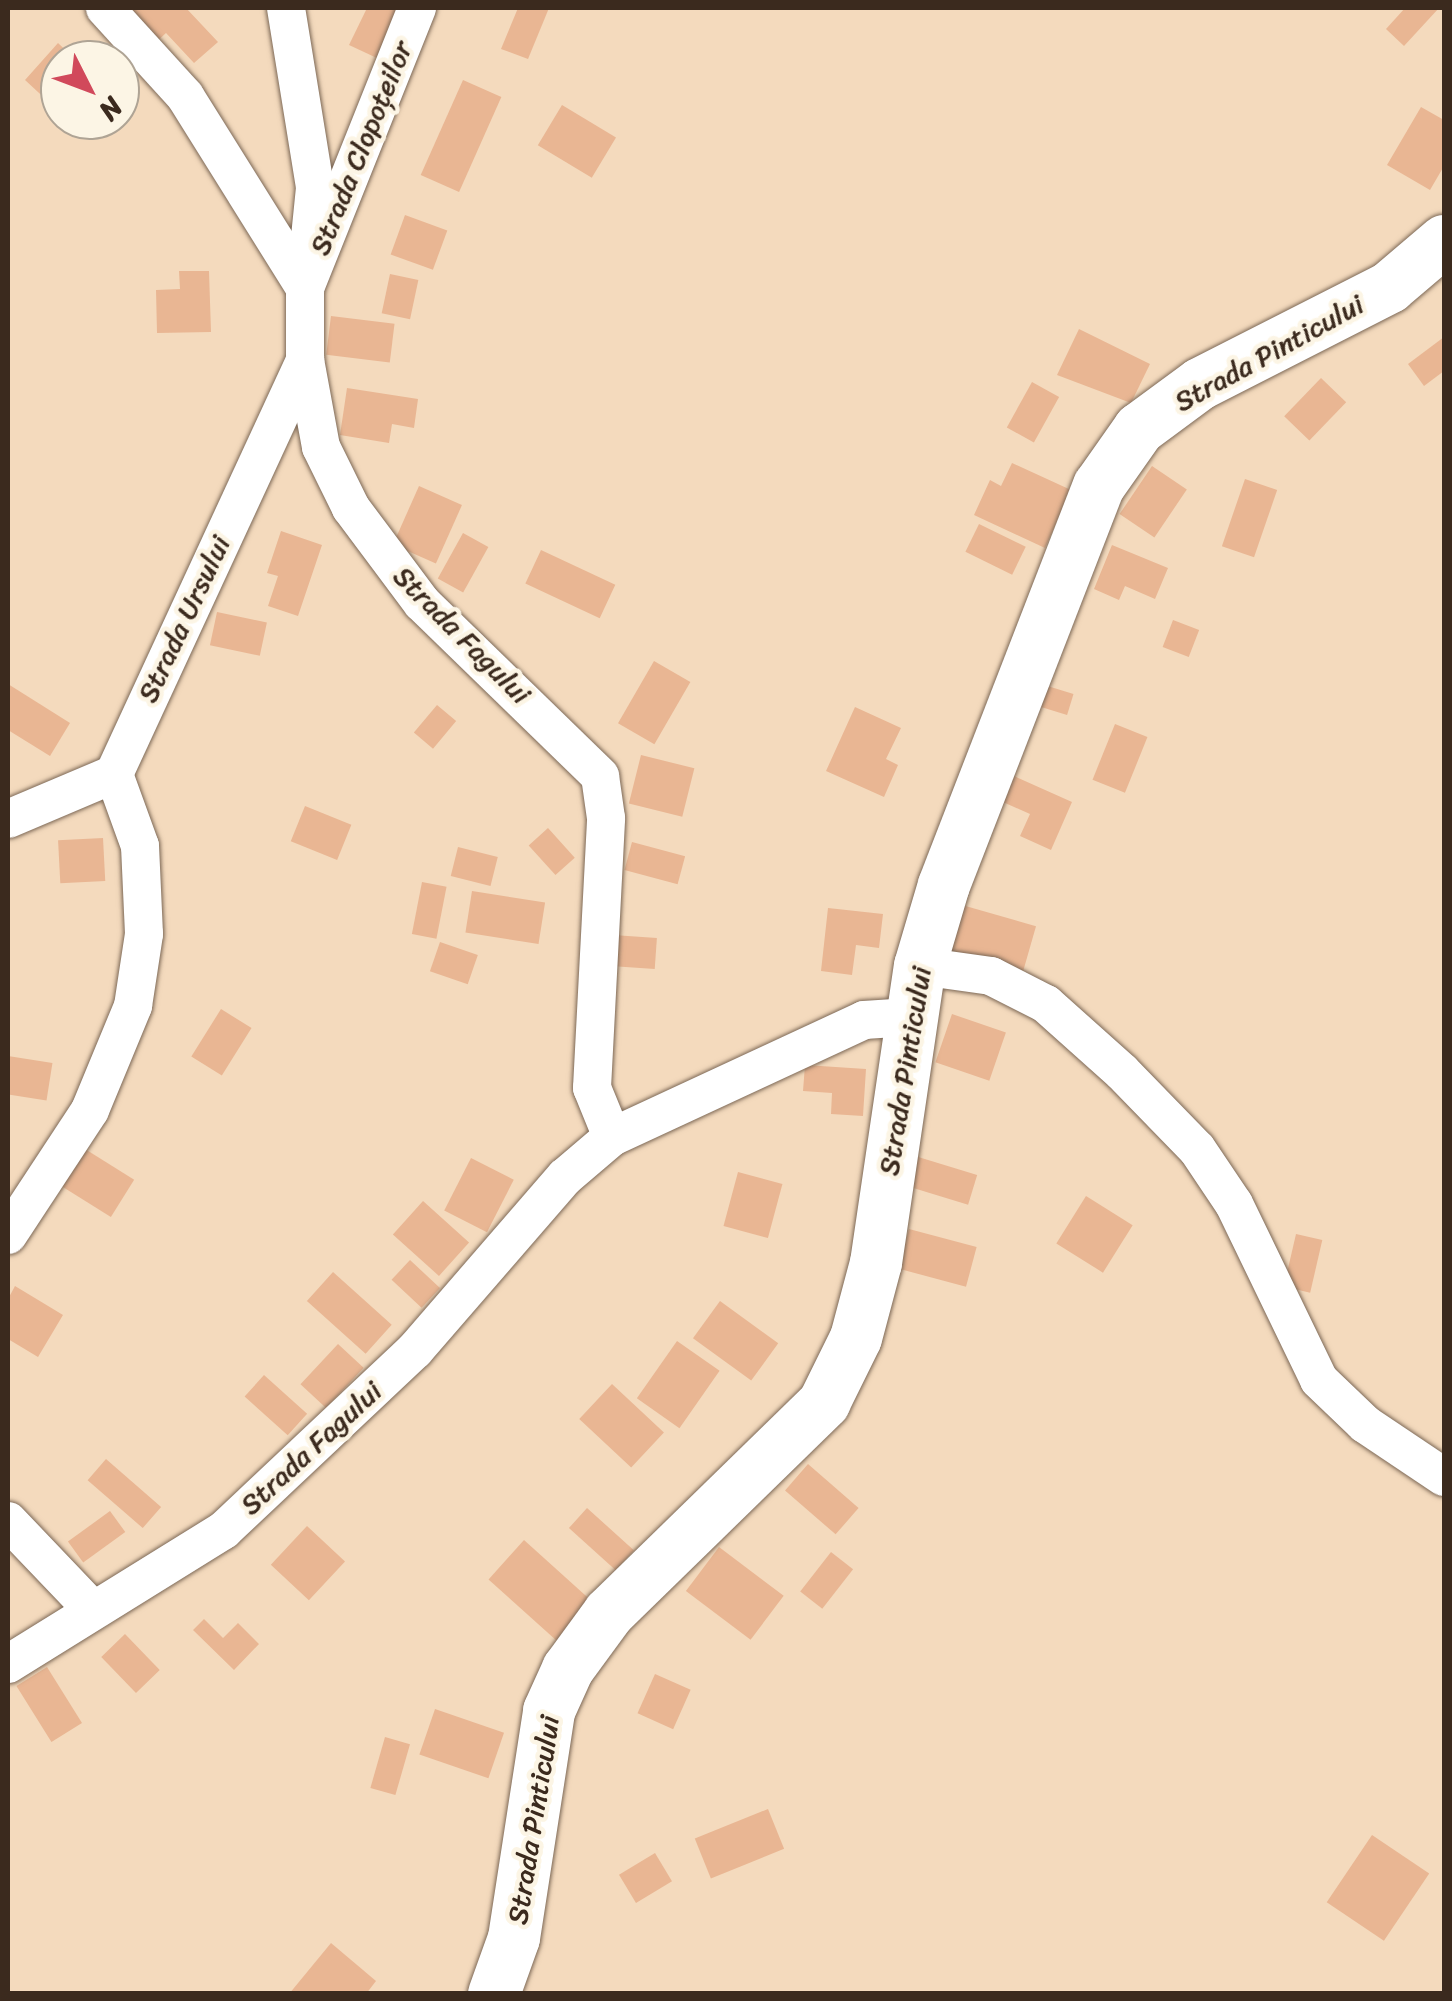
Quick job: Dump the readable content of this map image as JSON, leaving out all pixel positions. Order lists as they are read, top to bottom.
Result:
{
  "streets": {
    "main road": ["Strada Pinticului"],
    "street": ["Strada Clopoțeilor", "Strada Ursului", "Strada Fagului"]
  },
  "crossings": [
    ["Strada Clopoțeilor", "Strada Fagului"],
    ["Strada Pinticului", "Strada Fagului"],
    ["Strada Ursului", "Strada Fagului"]
  ],
  "north": "bottom right"
}
